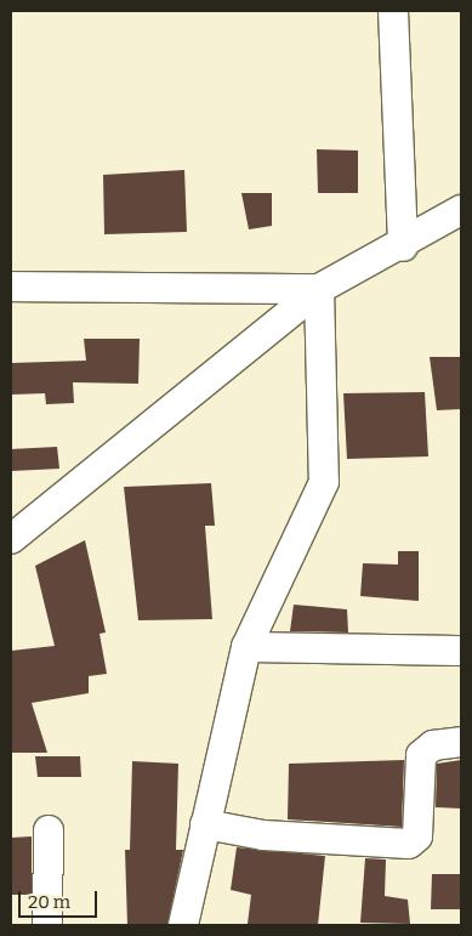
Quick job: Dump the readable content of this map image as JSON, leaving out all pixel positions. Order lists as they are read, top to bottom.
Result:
{
  "scale_bar": "20 m"
}
